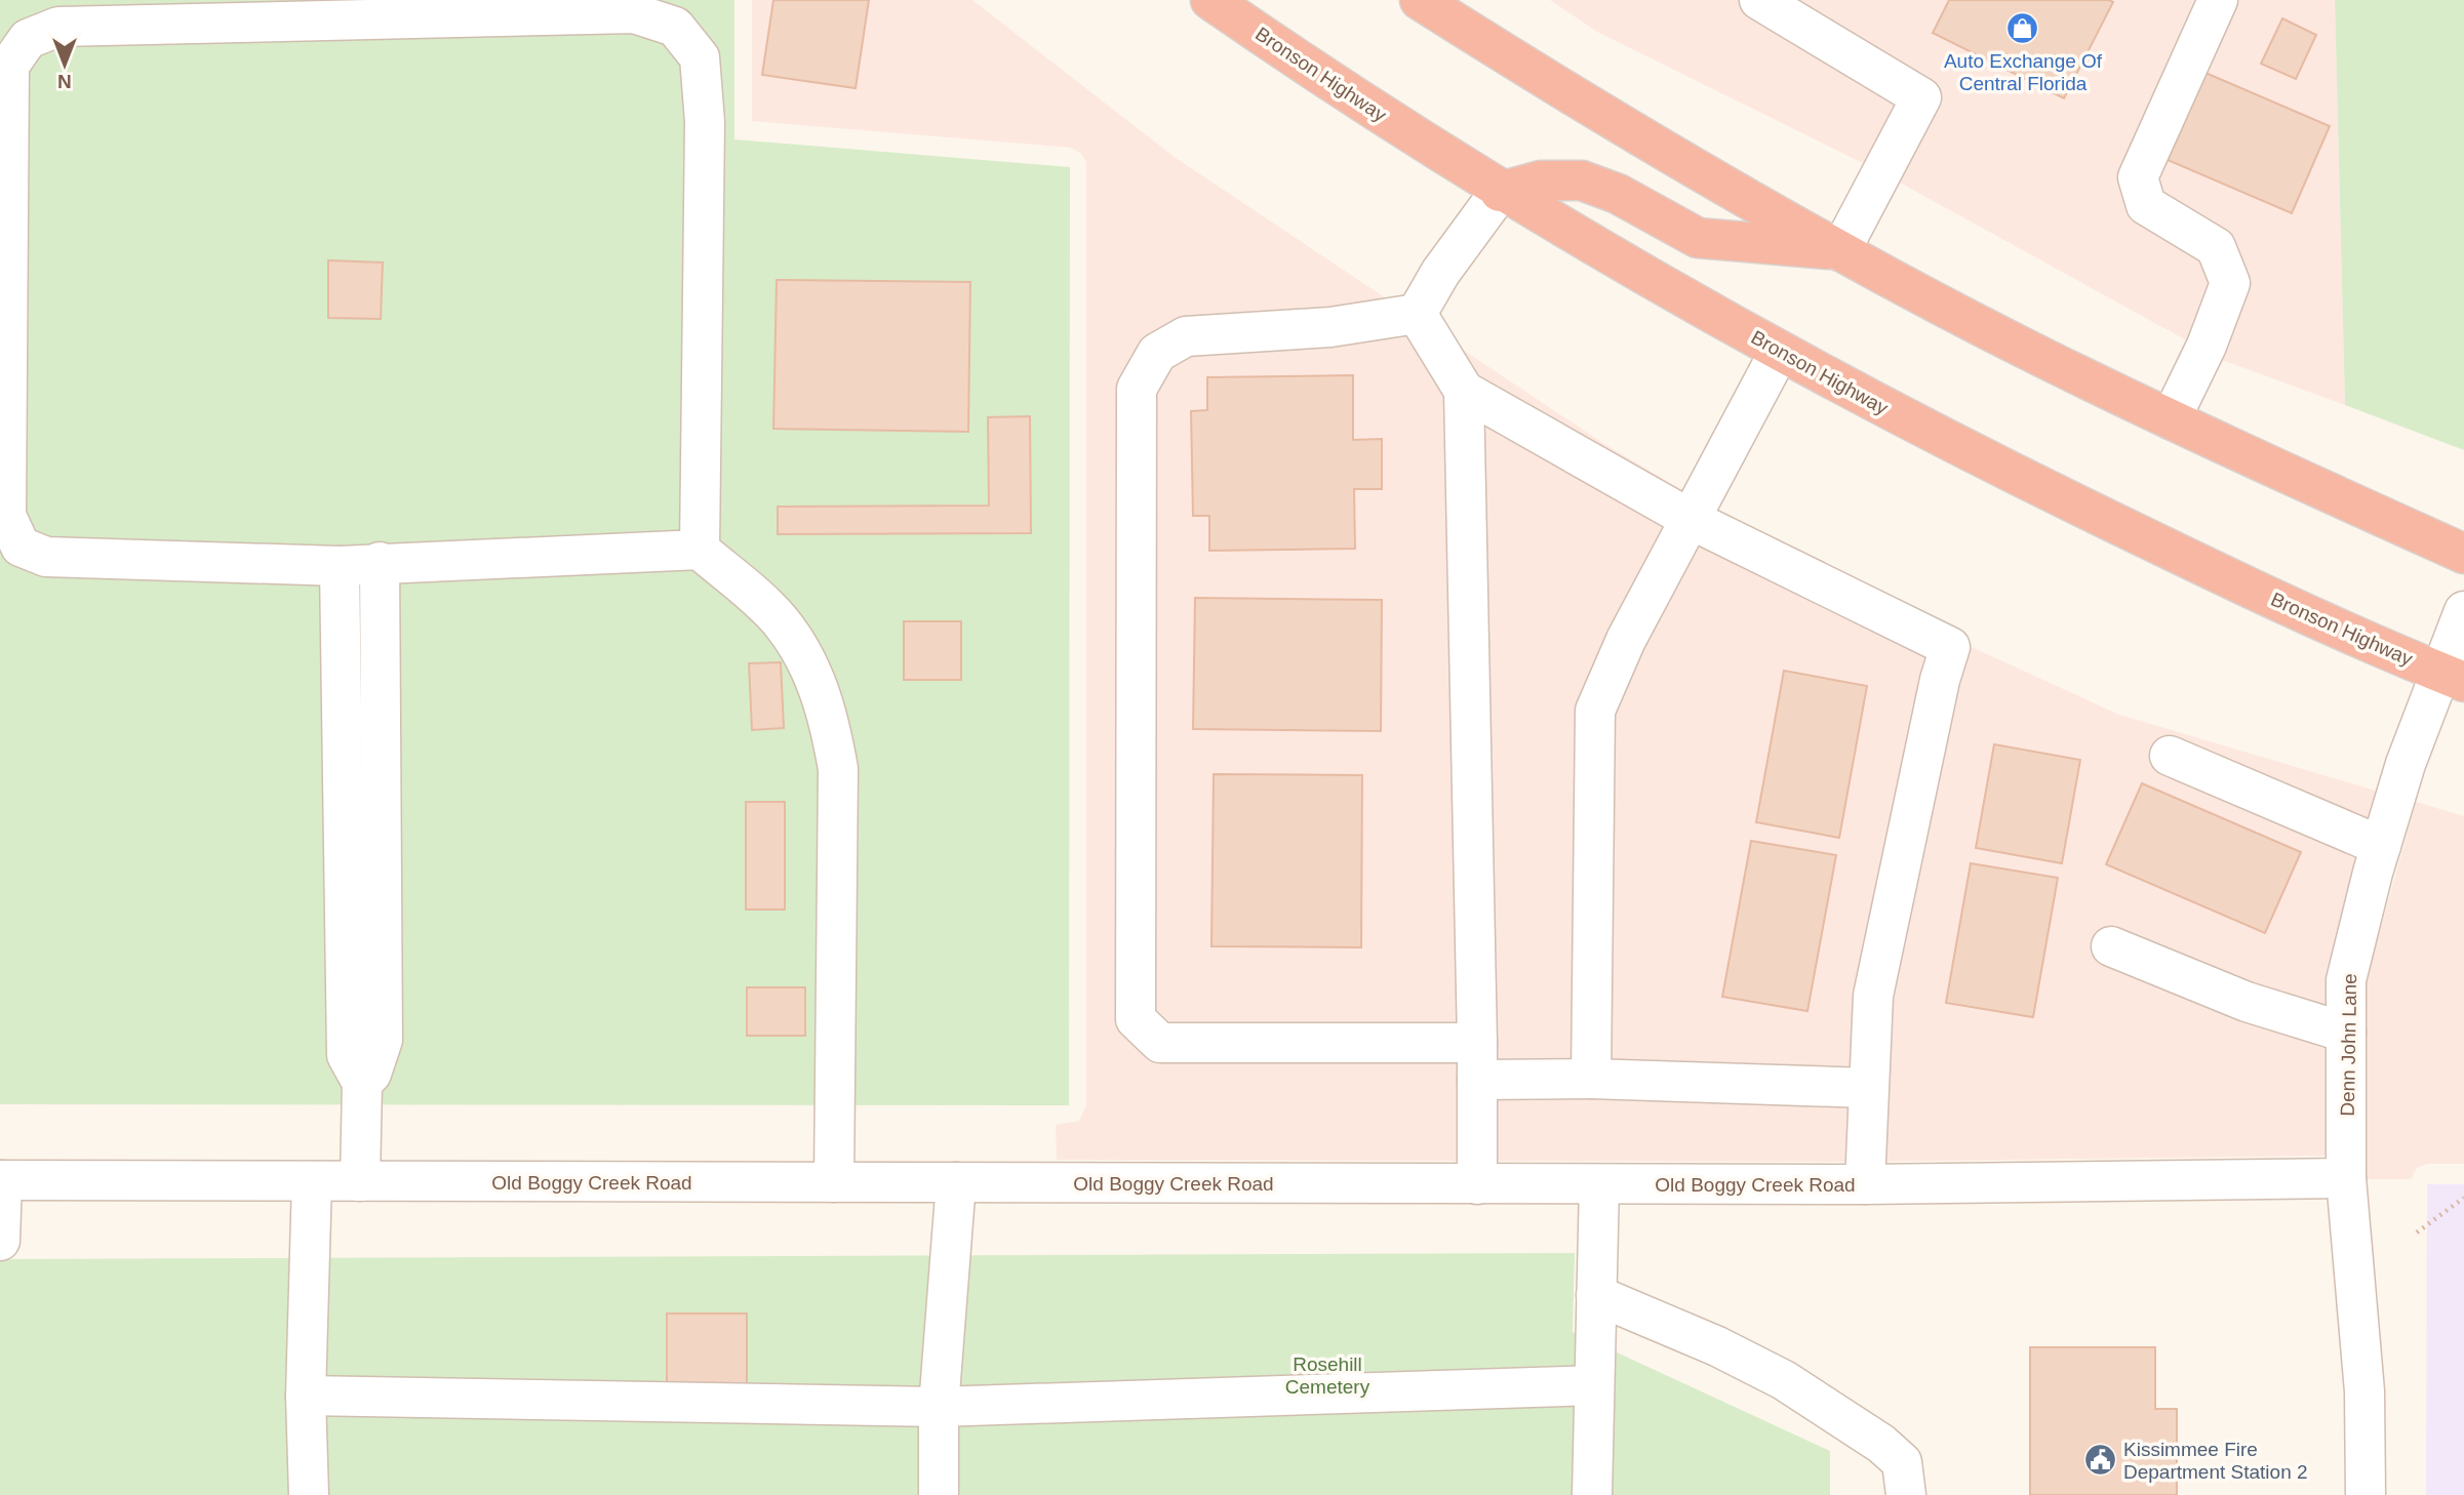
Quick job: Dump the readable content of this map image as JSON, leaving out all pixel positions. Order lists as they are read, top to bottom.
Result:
{
  "streets": {
    "highway": ["Bronson Highway"],
    "street": ["Denn John Lane", "Old Boggy Creek Road"]
  },
  "crossings": [
    ["Bronson Highway", "Denn John Lane"],
    ["Denn John Lane", "Old Boggy Creek Road"]
  ],
  "parks": ["Rosehill Cemetery"],
  "places": {
    "shop": ["Auto Exchange Of Central Florida"],
    "public building": ["Kissimmee Fire Department Station 2"]
  },
  "north": "bottom"
}
